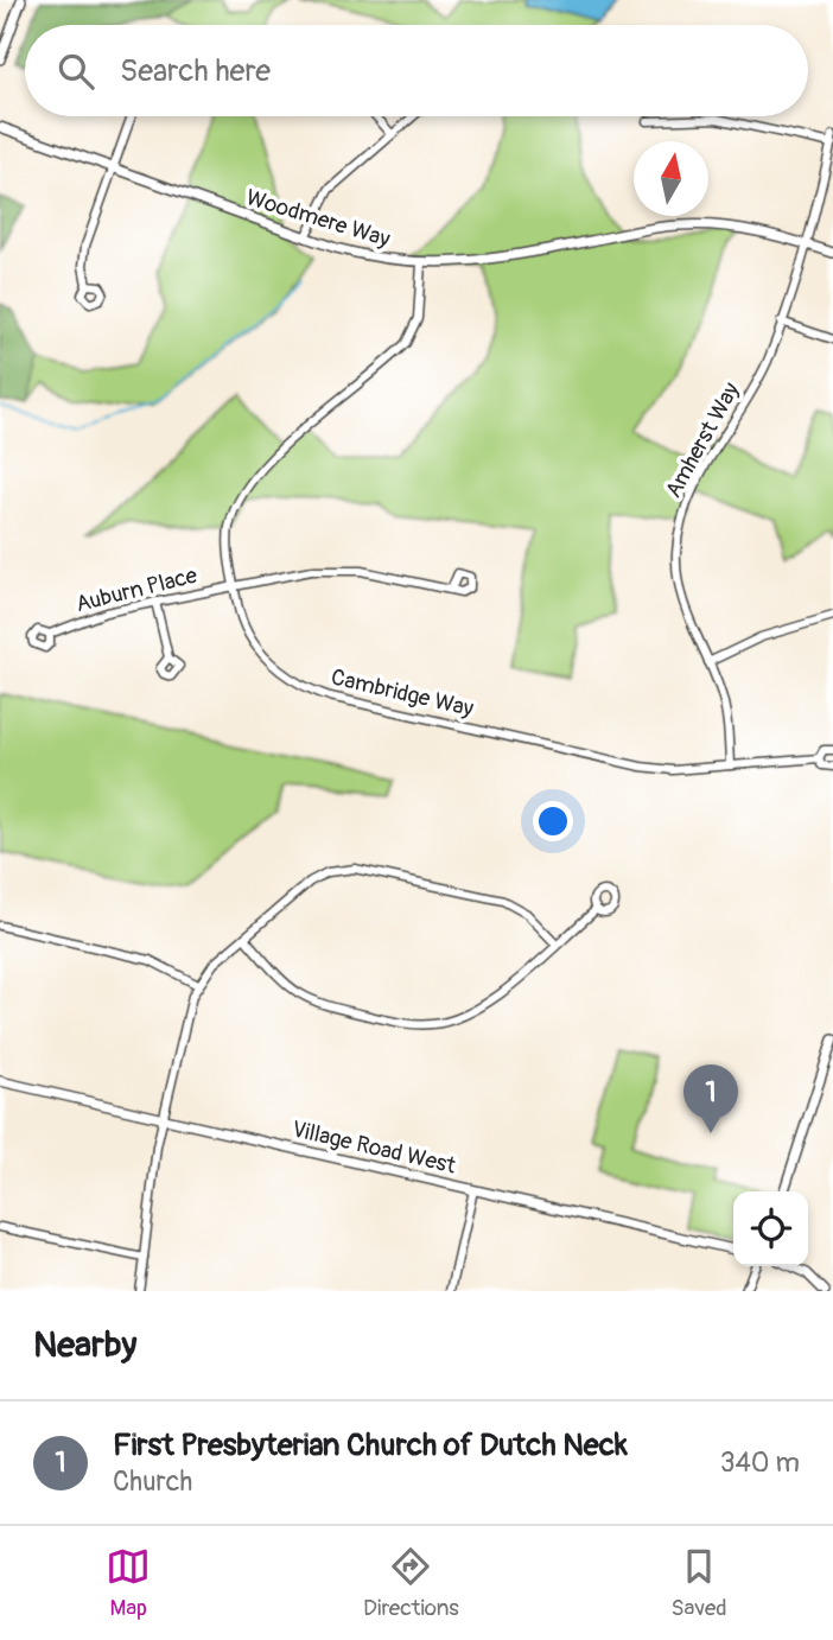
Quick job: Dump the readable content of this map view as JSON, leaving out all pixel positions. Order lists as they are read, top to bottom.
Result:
{
  "streets": {
    "street": [
      "Woodmere Way",
      "Amherst Way",
      "Auburn Place",
      "Cambridge Way",
      "Village Road West"
    ]
  },
  "crossings": [
    ["Woodmere Way", "Amherst Way"],
    ["Woodmere Way", "Cambridge Way"],
    ["Amherst Way", "Cambridge Way"],
    ["Auburn Place", "Cambridge Way"]
  ],
  "north": "top",
  "page": {
    "search": "Search here",
    "pins": "1",
    "heading": "Nearby",
    "list": [
      {
        "mark": "1",
        "name": "First Presbyterian Church of Dutch Neck",
        "note": "Church",
        "value": "340 m"
      }
    ],
    "nav": ["Map", "Directions", "Saved"]
  }
}
